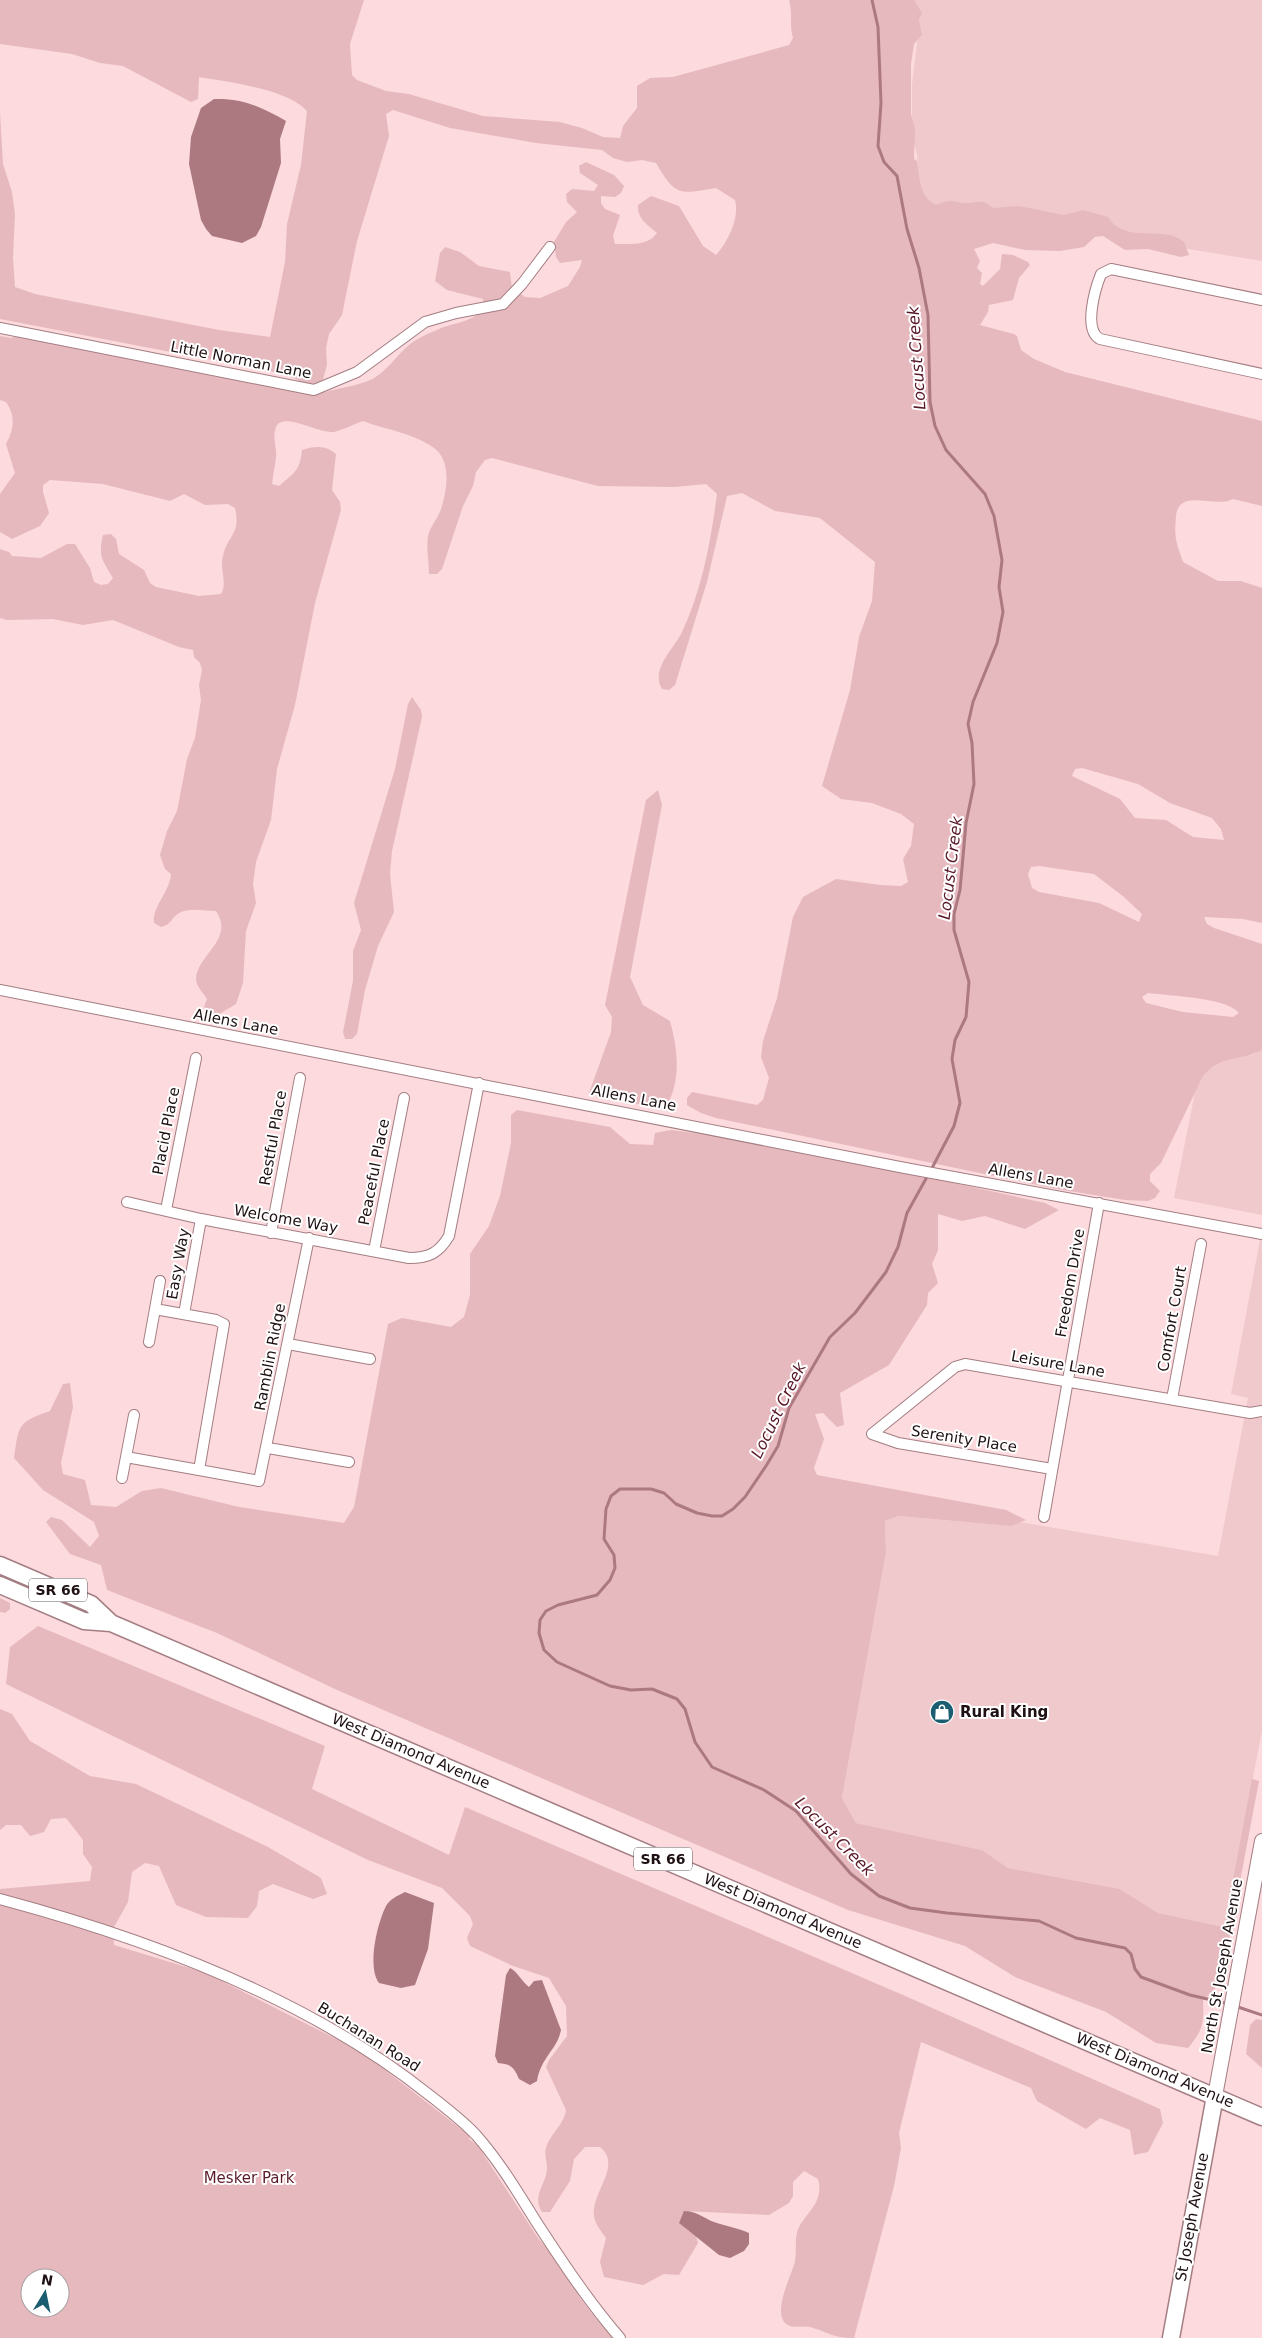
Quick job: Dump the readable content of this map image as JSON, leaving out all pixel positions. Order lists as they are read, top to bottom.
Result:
{
  "streets": {
    "main road": [
      "SR 66",
      "West Diamond Avenue",
      "North St Joseph Avenue",
      "St Joseph Avenue"
    ],
    "street": [
      "Little Norman Lane",
      "Allens Lane",
      "Placid Place",
      "Restful Place",
      "Peaceful Place",
      "Welcome Way",
      "Easy Way",
      "Freedom Drive",
      "Comfort Court",
      "Ramblin Ridge",
      "Leisure Lane",
      "Serenity Place",
      "Buchanan Road"
    ]
  },
  "crossings": [
    ["Allens Lane", "Welcome Way"],
    ["Allens Lane", "Freedom Drive"],
    ["Placid Place", "Welcome Way"],
    ["Restful Place", "Welcome Way"],
    ["Peaceful Place", "Welcome Way"],
    ["Welcome Way", "Easy Way"],
    ["Welcome Way", "Ramblin Ridge"],
    ["Freedom Drive", "Leisure Lane"],
    ["Freedom Drive", "Serenity Place"],
    ["Comfort Court", "Leisure Lane"],
    ["Leisure Lane", "Serenity Place"],
    ["West Diamond Avenue", "North St Joseph Avenue"],
    ["West Diamond Avenue", "St Joseph Avenue"],
    ["North St Joseph Avenue", "St Joseph Avenue"]
  ],
  "water": ["Locust Creek"],
  "parks": ["Mesker Park"],
  "places": {
    "shop": ["Rural King"]
  },
  "north": "top"
}
